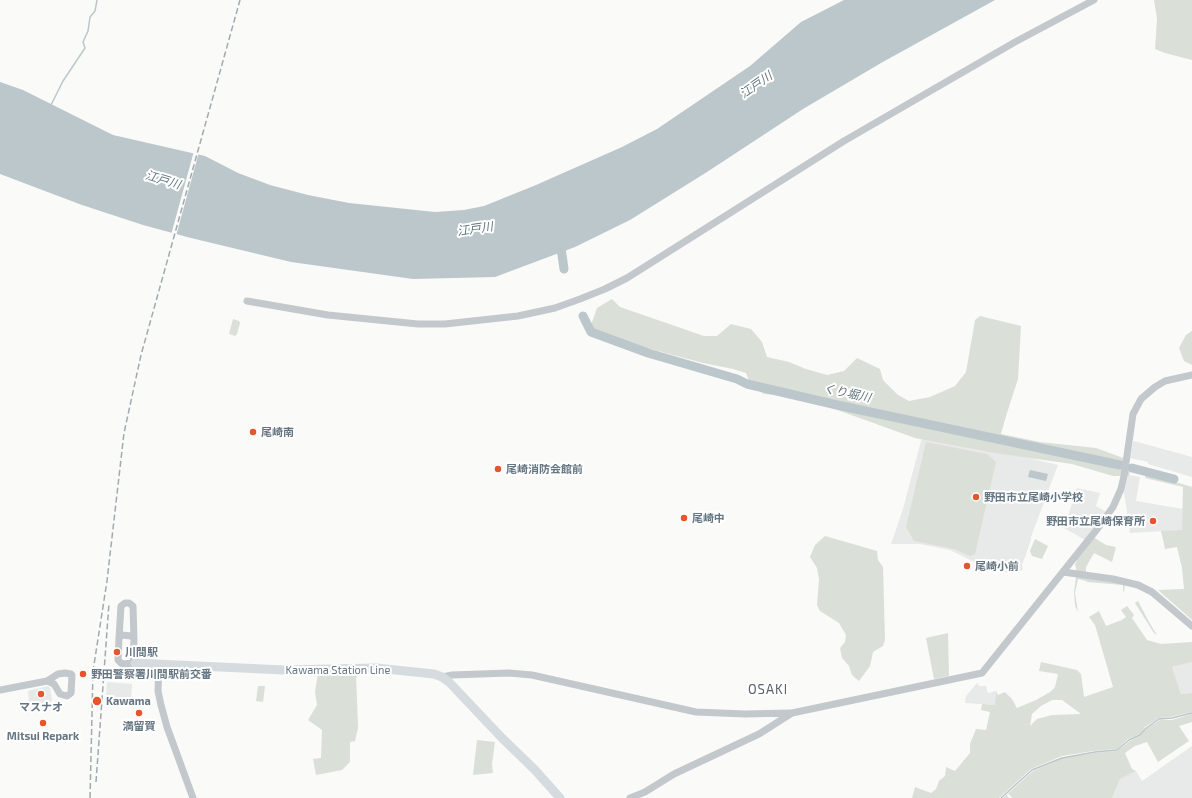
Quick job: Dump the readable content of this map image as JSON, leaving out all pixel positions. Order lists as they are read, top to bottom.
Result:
{
  "streets": {
    "main road": ["Kawama Station Line"]
  },
  "districts": ["OSAKI"],
  "water": ["江戸川", "くり堀川"],
  "places": [
    "尾崎南",
    "尾崎消防会館前",
    "野田市立尾崎小学校",
    "尾崎中",
    "野田市立尾崎保育所",
    "尾崎小前",
    "川間駅",
    "野田警察署川間駅前交番",
    "マスナオ",
    "Kawama",
    "満留賀",
    "Mitsui Repark"
  ]
}
